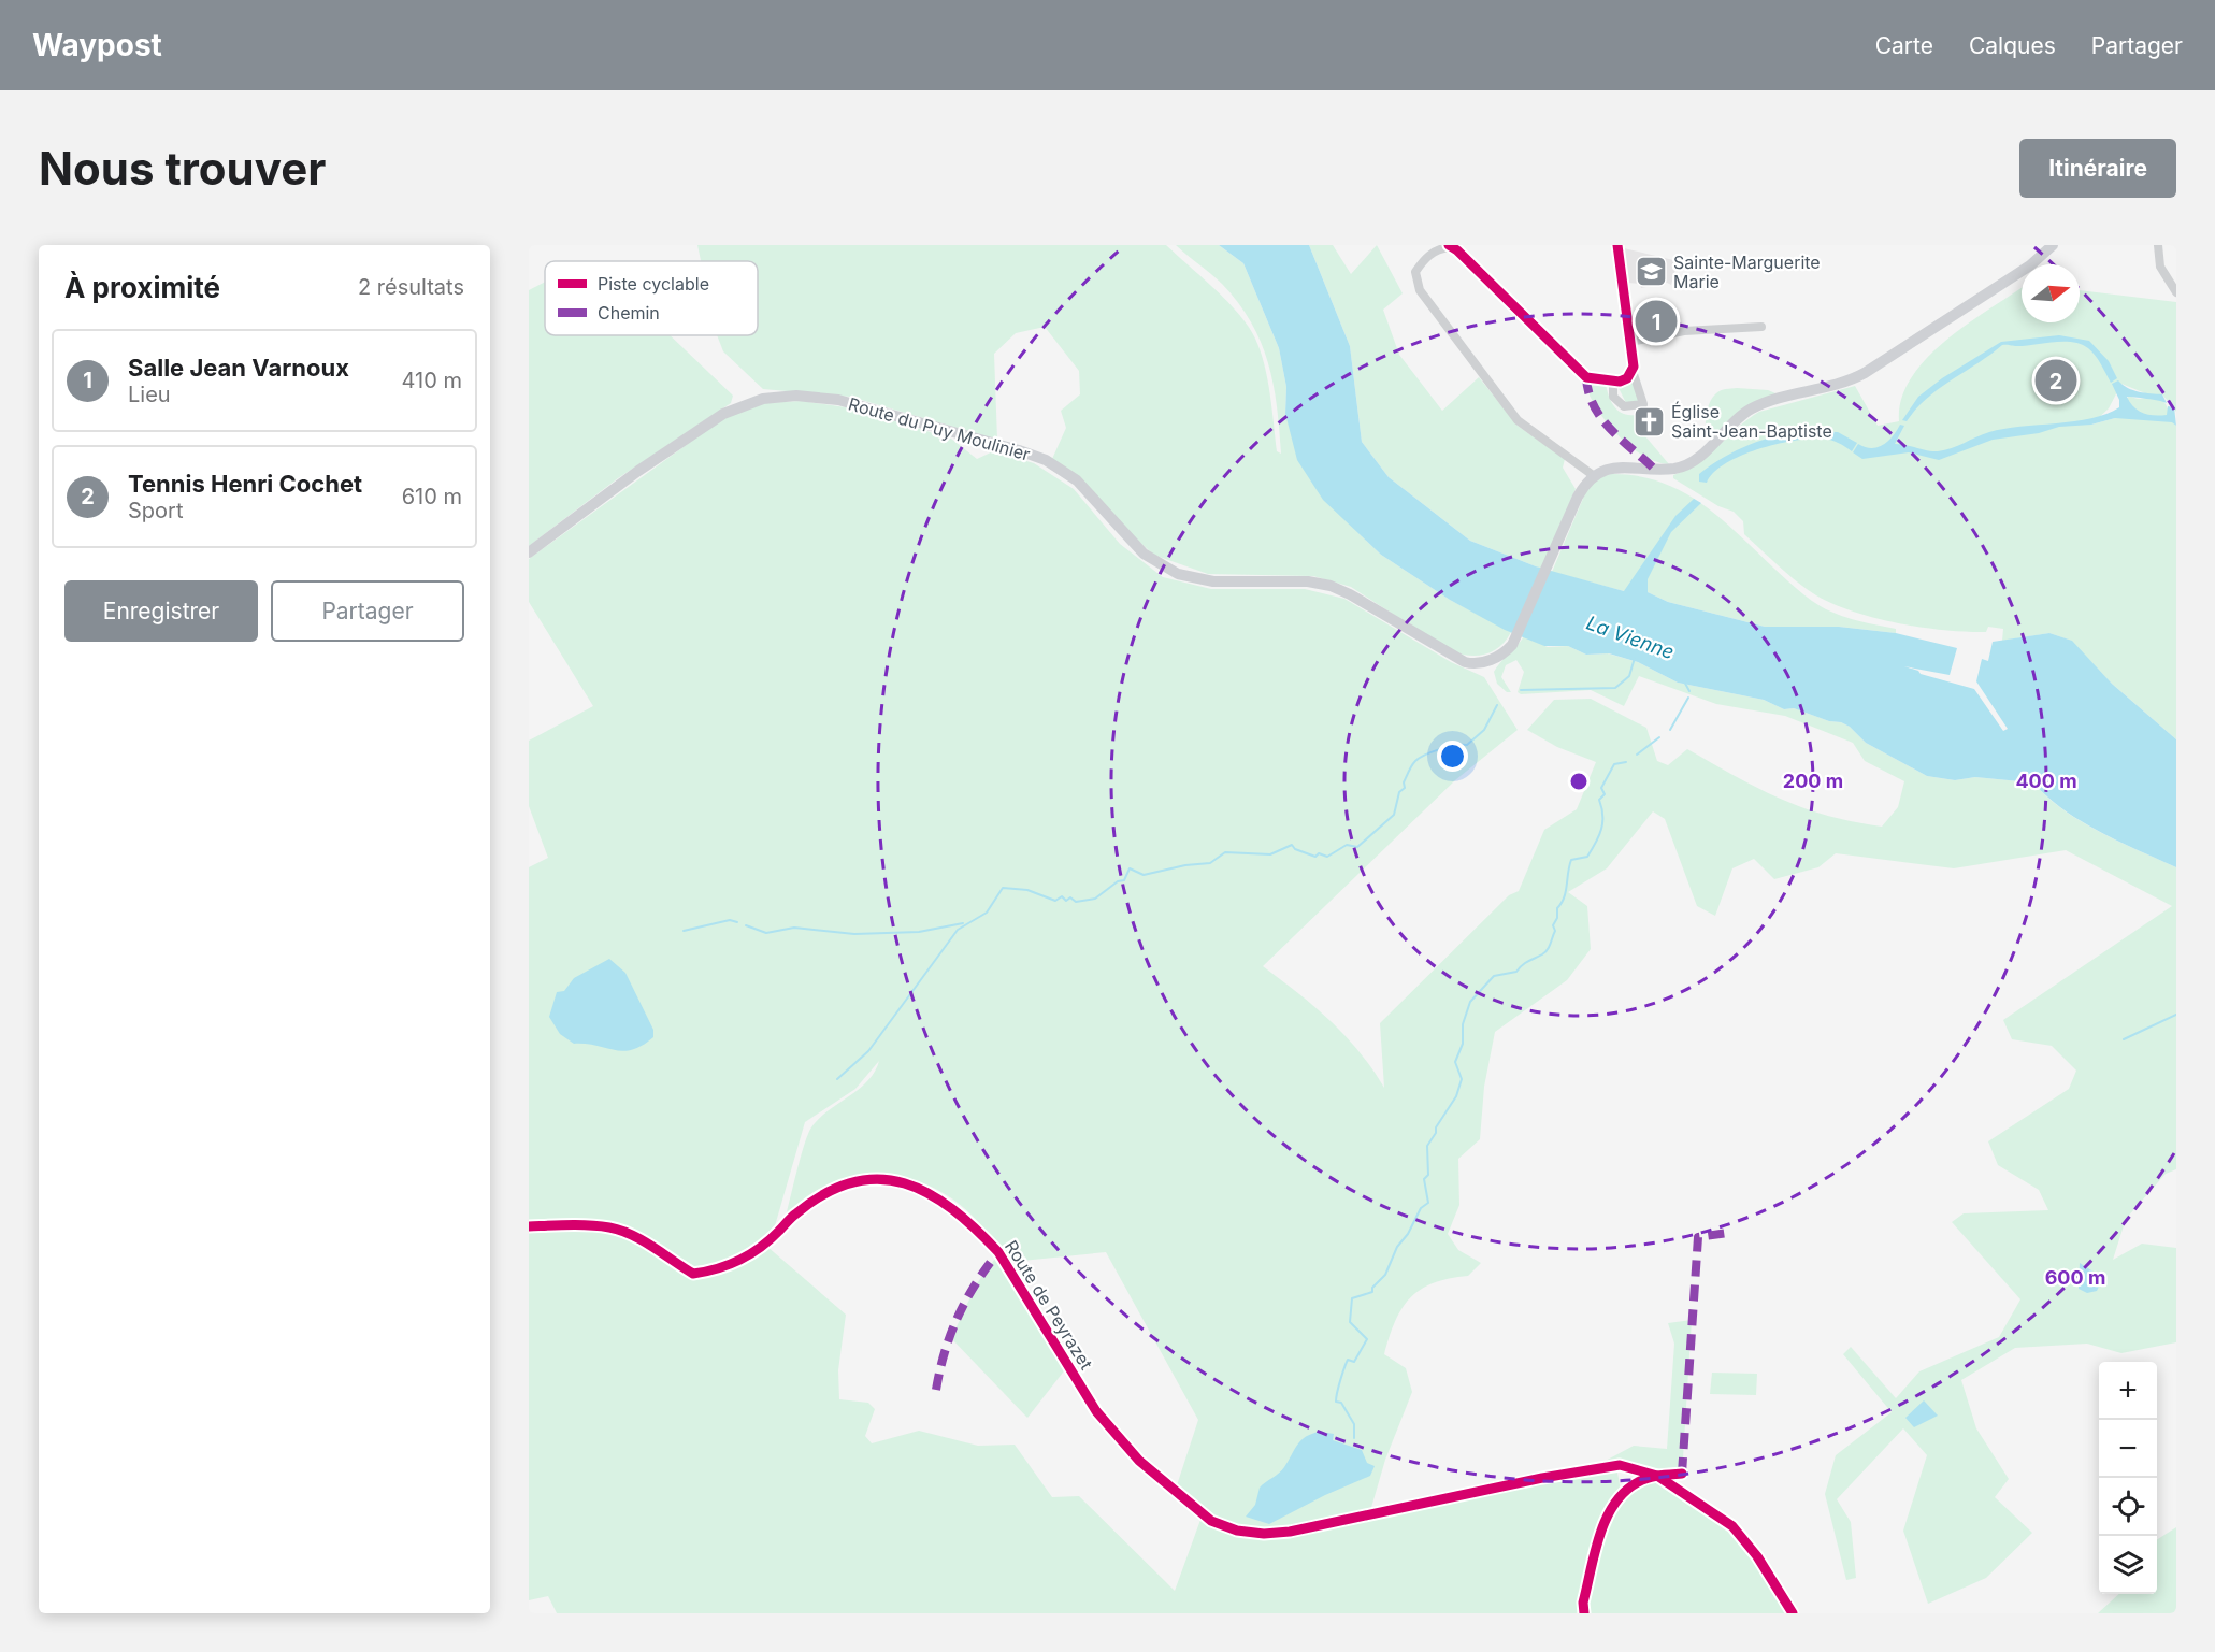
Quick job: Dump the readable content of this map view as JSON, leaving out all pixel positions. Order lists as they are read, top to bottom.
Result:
{
  "streets": {
    "main road": ["Route du Puy Moulinier"],
    "street": ["Route de Peyrazet"]
  },
  "water": ["La Vienne"],
  "places": {
    "school or university": ["Sainte-Marguerite Marie"],
    "church": ["Église Saint-Jean-Baptiste"]
  },
  "legend": ["Piste cyclable", "Chemin"],
  "north": "right",
  "page": {
    "header": "Waypost",
    "nav": ["Carte", "Calques", "Partager"],
    "buttons": [
      "Itinéraire",
      ["Enregistrer", "Partager"]
    ],
    "title": "Nous trouver",
    "heading": ["À proximité", "2 résultats"],
    "pins": ["1", "2"],
    "list": [
      {
        "mark": "1",
        "name": "Salle Jean Varnoux",
        "note": "Lieu",
        "value": "410 m"
      },
      {
        "mark": "2",
        "name": "Tennis Henri Cochet",
        "note": "Sport",
        "value": "610 m"
      }
    ],
    "map_buttons": ["+", "−"]
  },
  "rings": ["200 m", "400 m", "600 m"]
}
